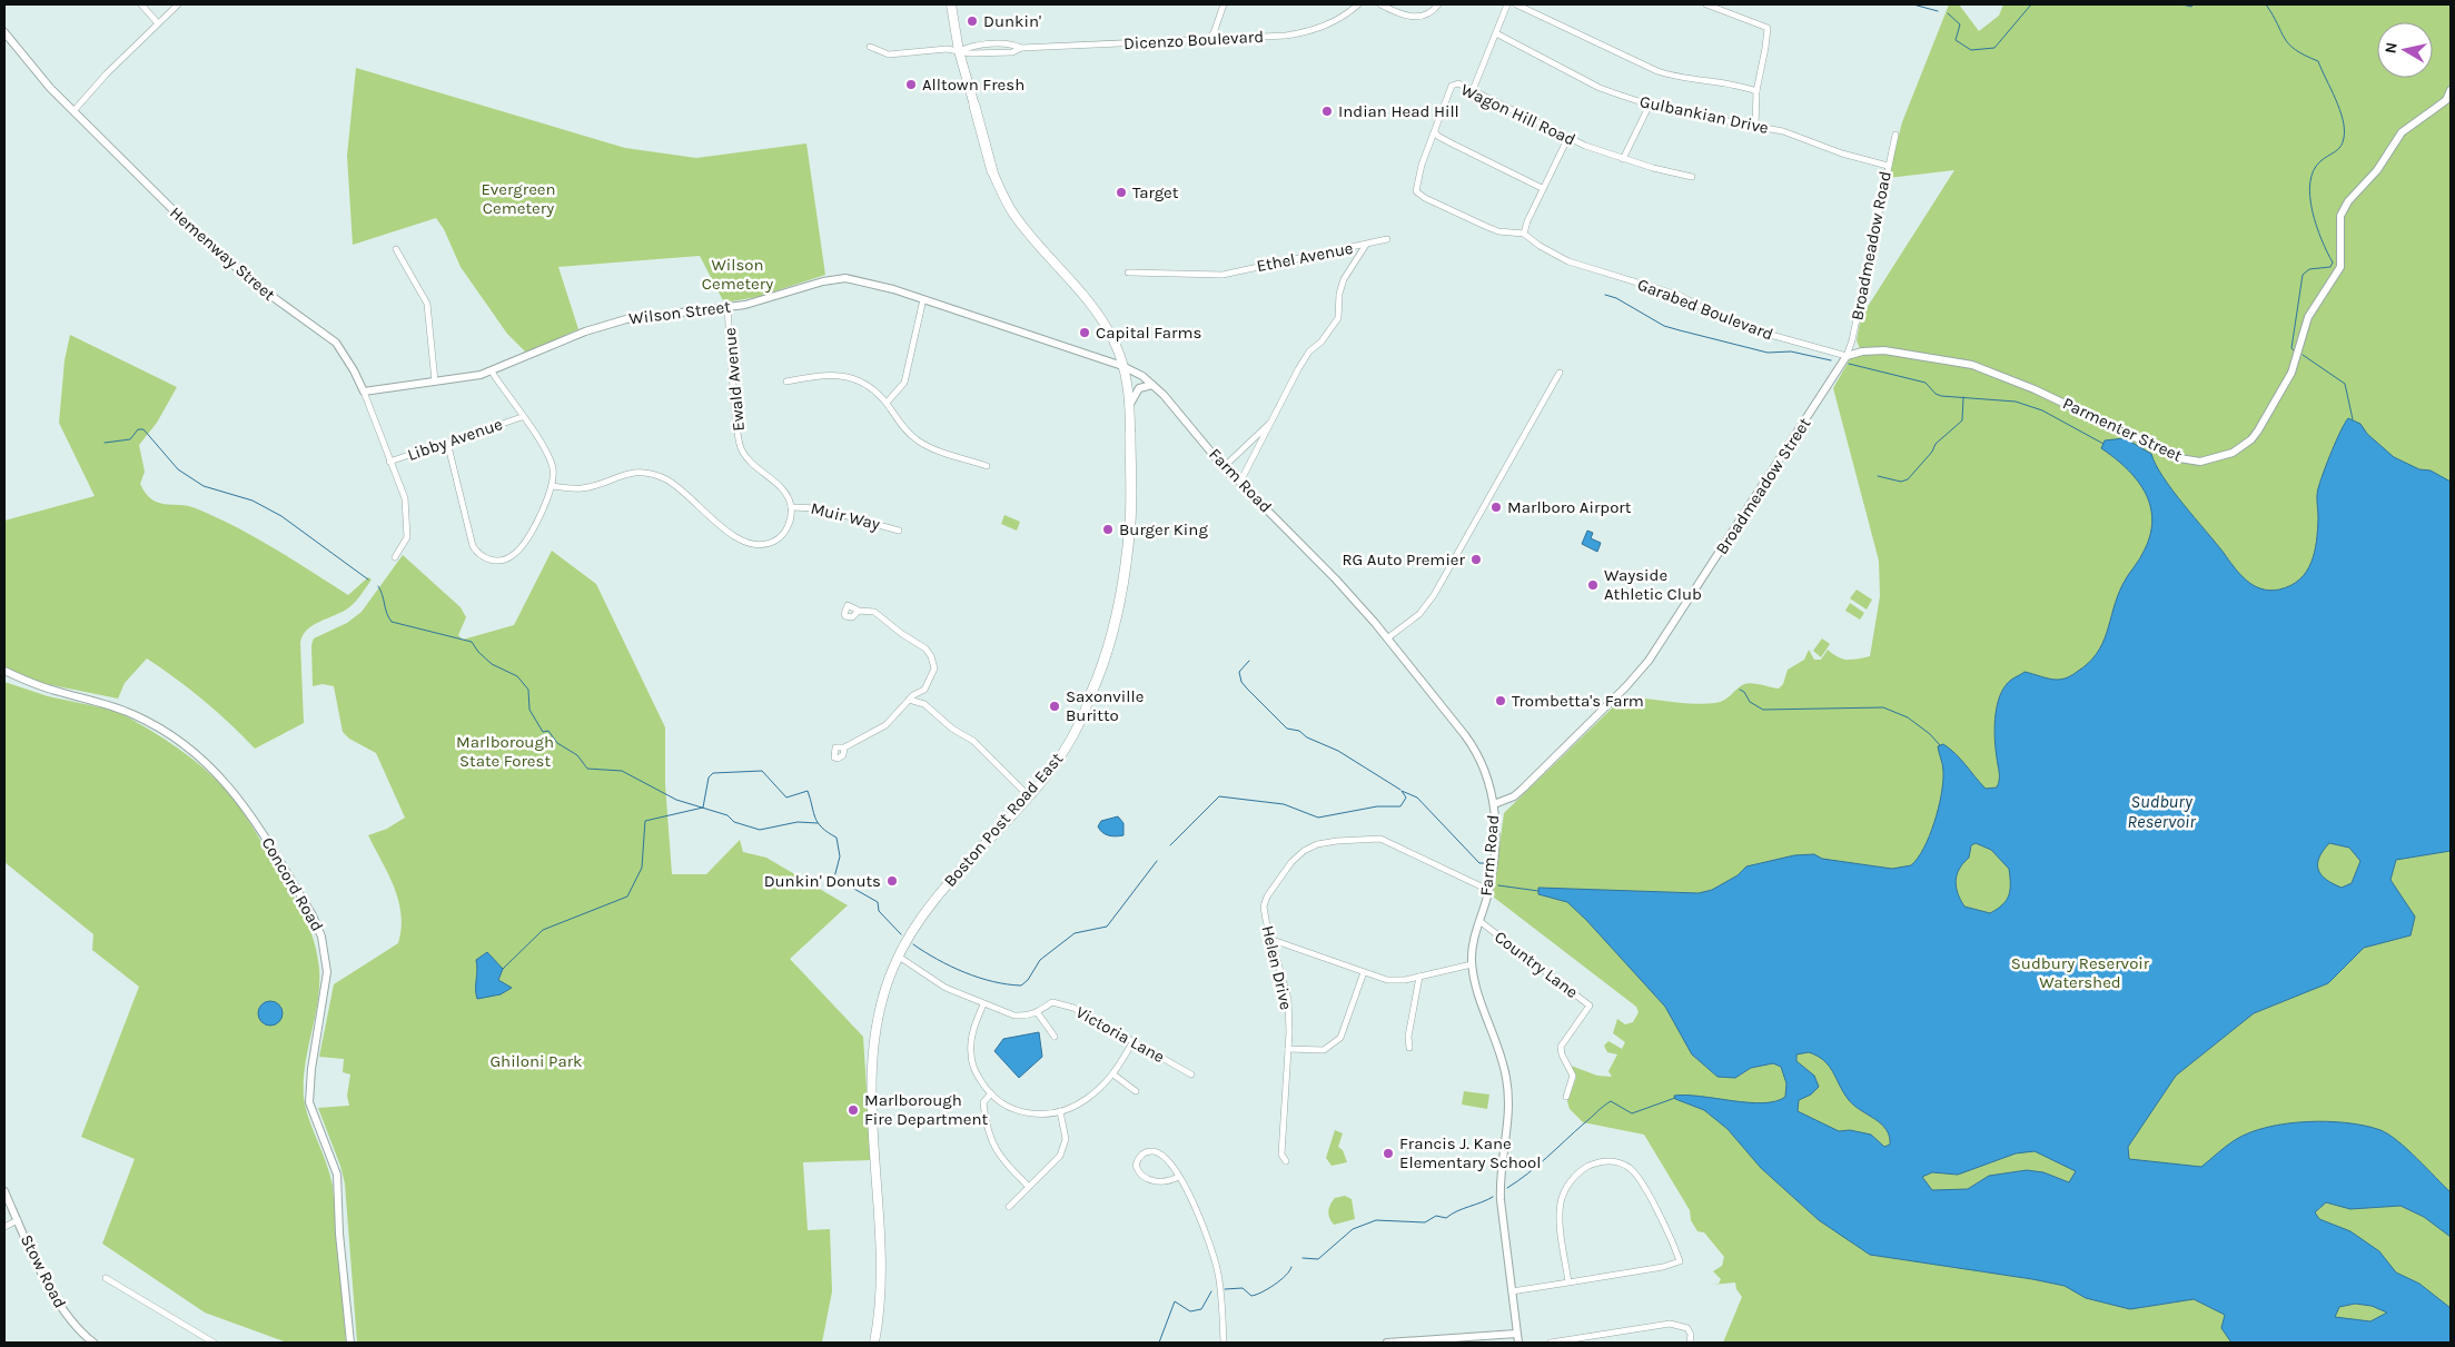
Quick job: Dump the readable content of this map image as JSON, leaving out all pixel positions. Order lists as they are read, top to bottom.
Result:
{
  "streets": {
    "highway": ["Boston Post Road East"],
    "street": [
      "Dicenzo Boulevard",
      "Wagon Hill Road",
      "Gulbankian Drive",
      "Broadmeadow Road",
      "Hemenway Street",
      "Ethel Avenue",
      "Garabed Boulevard",
      "Wilson Street",
      "Ewald Avenue",
      "Parmenter Street",
      "Libby Avenue",
      "Farm Road",
      "Broadmeadow Street",
      "Muir Way",
      "Concord Road",
      "Country Lane",
      "Helen Drive",
      "Victoria Lane",
      "Stow Road"
    ]
  },
  "crossings": [
    ["Dicenzo Boulevard", "Boston Post Road East"],
    ["Wagon Hill Road", "Garabed Boulevard"],
    ["Gulbankian Drive", "Broadmeadow Road"],
    ["Broadmeadow Road", "Garabed Boulevard"],
    ["Broadmeadow Road", "Parmenter Street"],
    ["Broadmeadow Road", "Broadmeadow Street"],
    ["Hemenway Street", "Wilson Street"],
    ["Hemenway Street", "Libby Avenue"],
    ["Garabed Boulevard", "Parmenter Street"],
    ["Garabed Boulevard", "Broadmeadow Street"],
    ["Wilson Street", "Ewald Avenue"],
    ["Wilson Street", "Farm Road"],
    ["Wilson Street", "Boston Post Road East"],
    ["Ewald Avenue", "Muir Way"],
    ["Parmenter Street", "Broadmeadow Street"],
    ["Farm Road", "Broadmeadow Street"],
    ["Farm Road", "Boston Post Road East"],
    ["Farm Road", "Country Lane"],
    ["Farm Road", "Helen Drive"],
    ["Boston Post Road East", "Victoria Lane"]
  ],
  "water": ["Sudbury Reservoir"],
  "parks": [
    "Evergreen Cemetery",
    "Wilson Cemetery",
    "Marlborough State Forest",
    "Sudbury Reservoir Watershed",
    "Ghiloni Park"
  ],
  "places": [
    "Dunkin'",
    "Alltown Fresh",
    "Indian Head Hill",
    "Target",
    "Capital Farms",
    "Marlboro Airport",
    "Burger King",
    "RG Auto Premier",
    "Wayside Athletic Club",
    "Trombetta's Farm",
    "Saxonville Buritto",
    "Dunkin' Donuts",
    "Marlborough Fire Department",
    "Francis J. Kane Elementary School"
  ],
  "north": "left"
}
